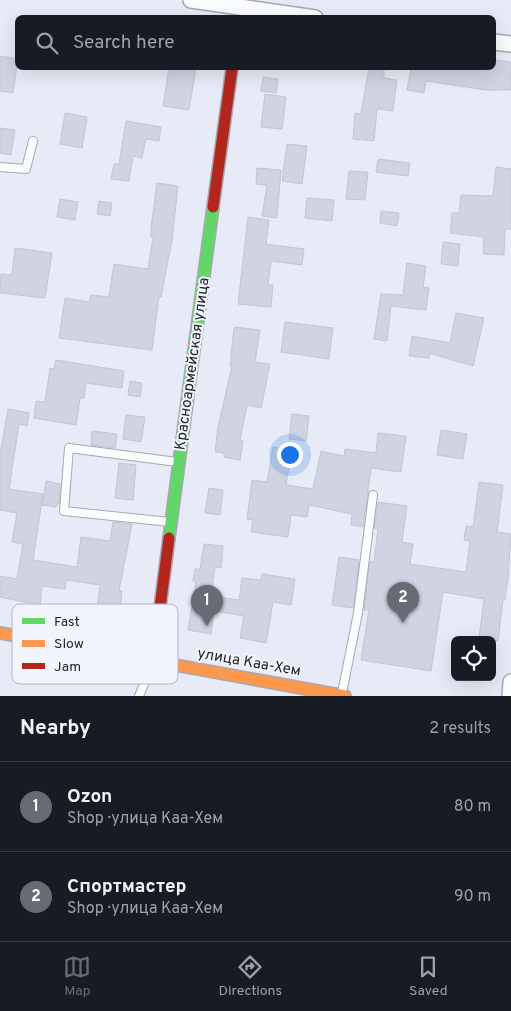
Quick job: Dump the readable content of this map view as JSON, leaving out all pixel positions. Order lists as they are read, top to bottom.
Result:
{
  "streets": {
    "street": ["Красноармейская улица", "улица Каа-Хем"]
  },
  "legend": ["Fast", "Slow", "Jam"],
  "page": {
    "search": "Search here",
    "pins": ["2", "1"],
    "heading": ["Nearby", "2 results"],
    "list": [
      {
        "mark": "1",
        "name": "Ozon",
        "note": "Shop · улица Каа-Хем",
        "value": "80 m"
      },
      {
        "mark": "2",
        "name": "Спортмастер",
        "note": "Shop · улица Каа-Хем",
        "value": "90 m"
      }
    ],
    "nav": ["Map", "Directions", "Saved"]
  }
}
